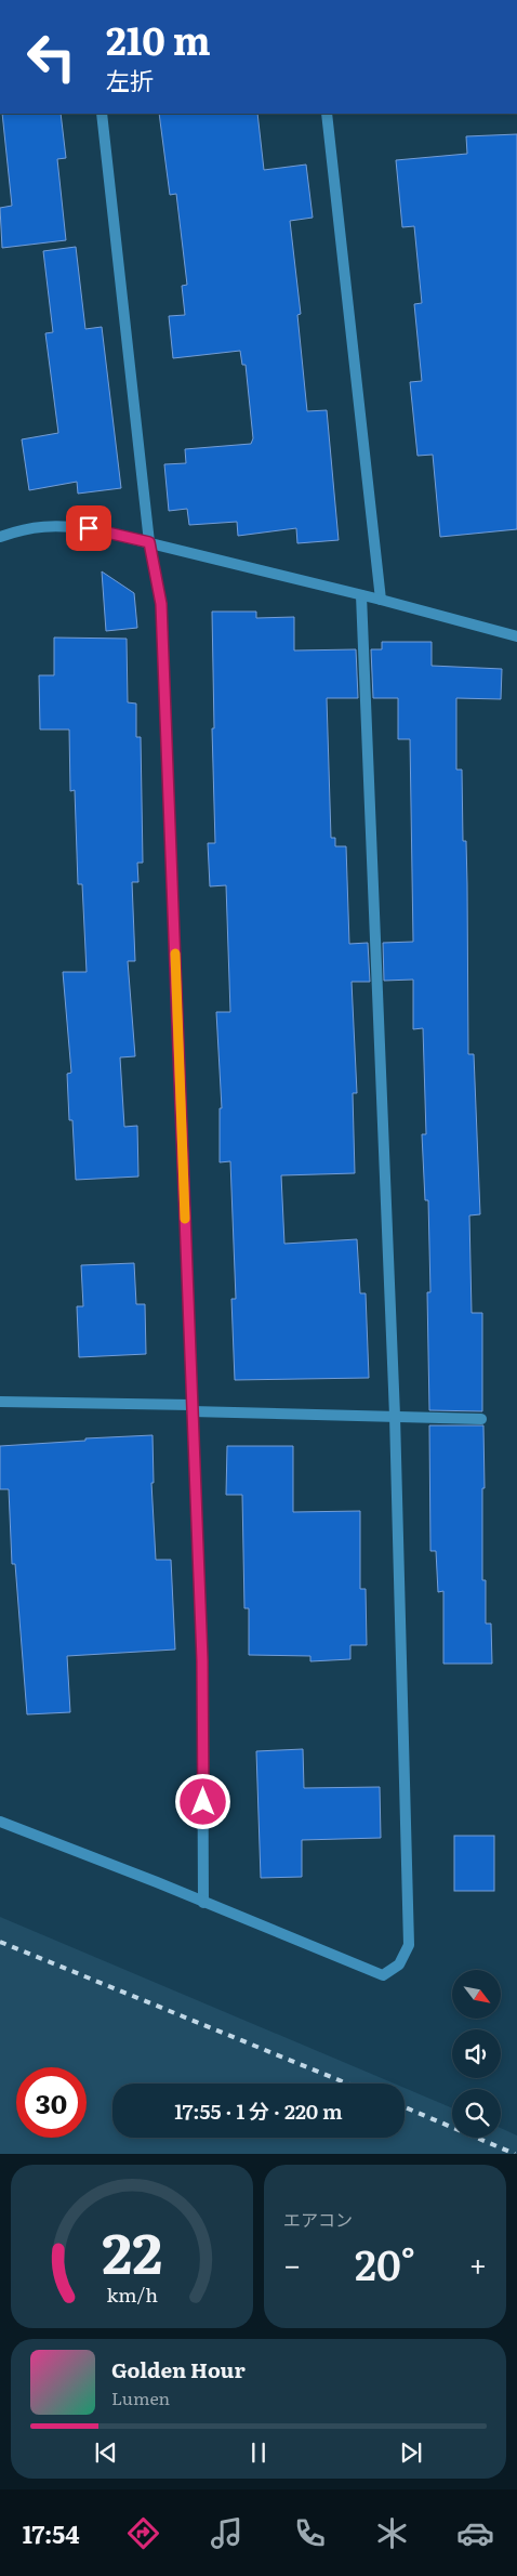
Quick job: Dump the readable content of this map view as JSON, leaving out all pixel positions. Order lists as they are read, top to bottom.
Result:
{
  "north": "bottom right",
  "page": {
    "turn": ["210 m", "左折"],
    "limit": "30",
    "trip": "17:55 · 1 分 · 220 m",
    "tile": "エアコン",
    "heat": ["−", "20°", "+"],
    "song": ["Golden Hour", "Lumen"],
    "tabs": "17:54",
    "gauge": ["22", "km/h"]
  }
}
